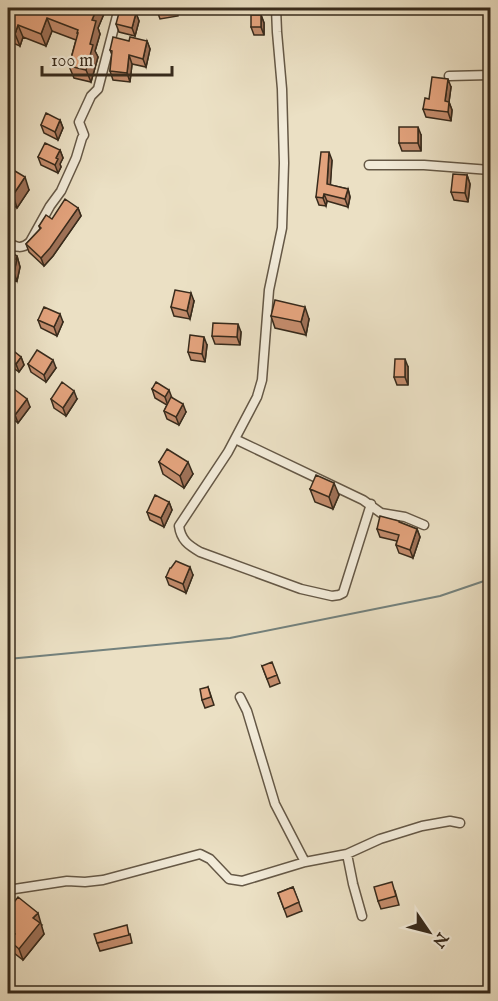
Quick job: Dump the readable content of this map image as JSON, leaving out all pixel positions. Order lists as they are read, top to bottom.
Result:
{
  "scale_bar": "100 m",
  "north": "bottom right"
}
